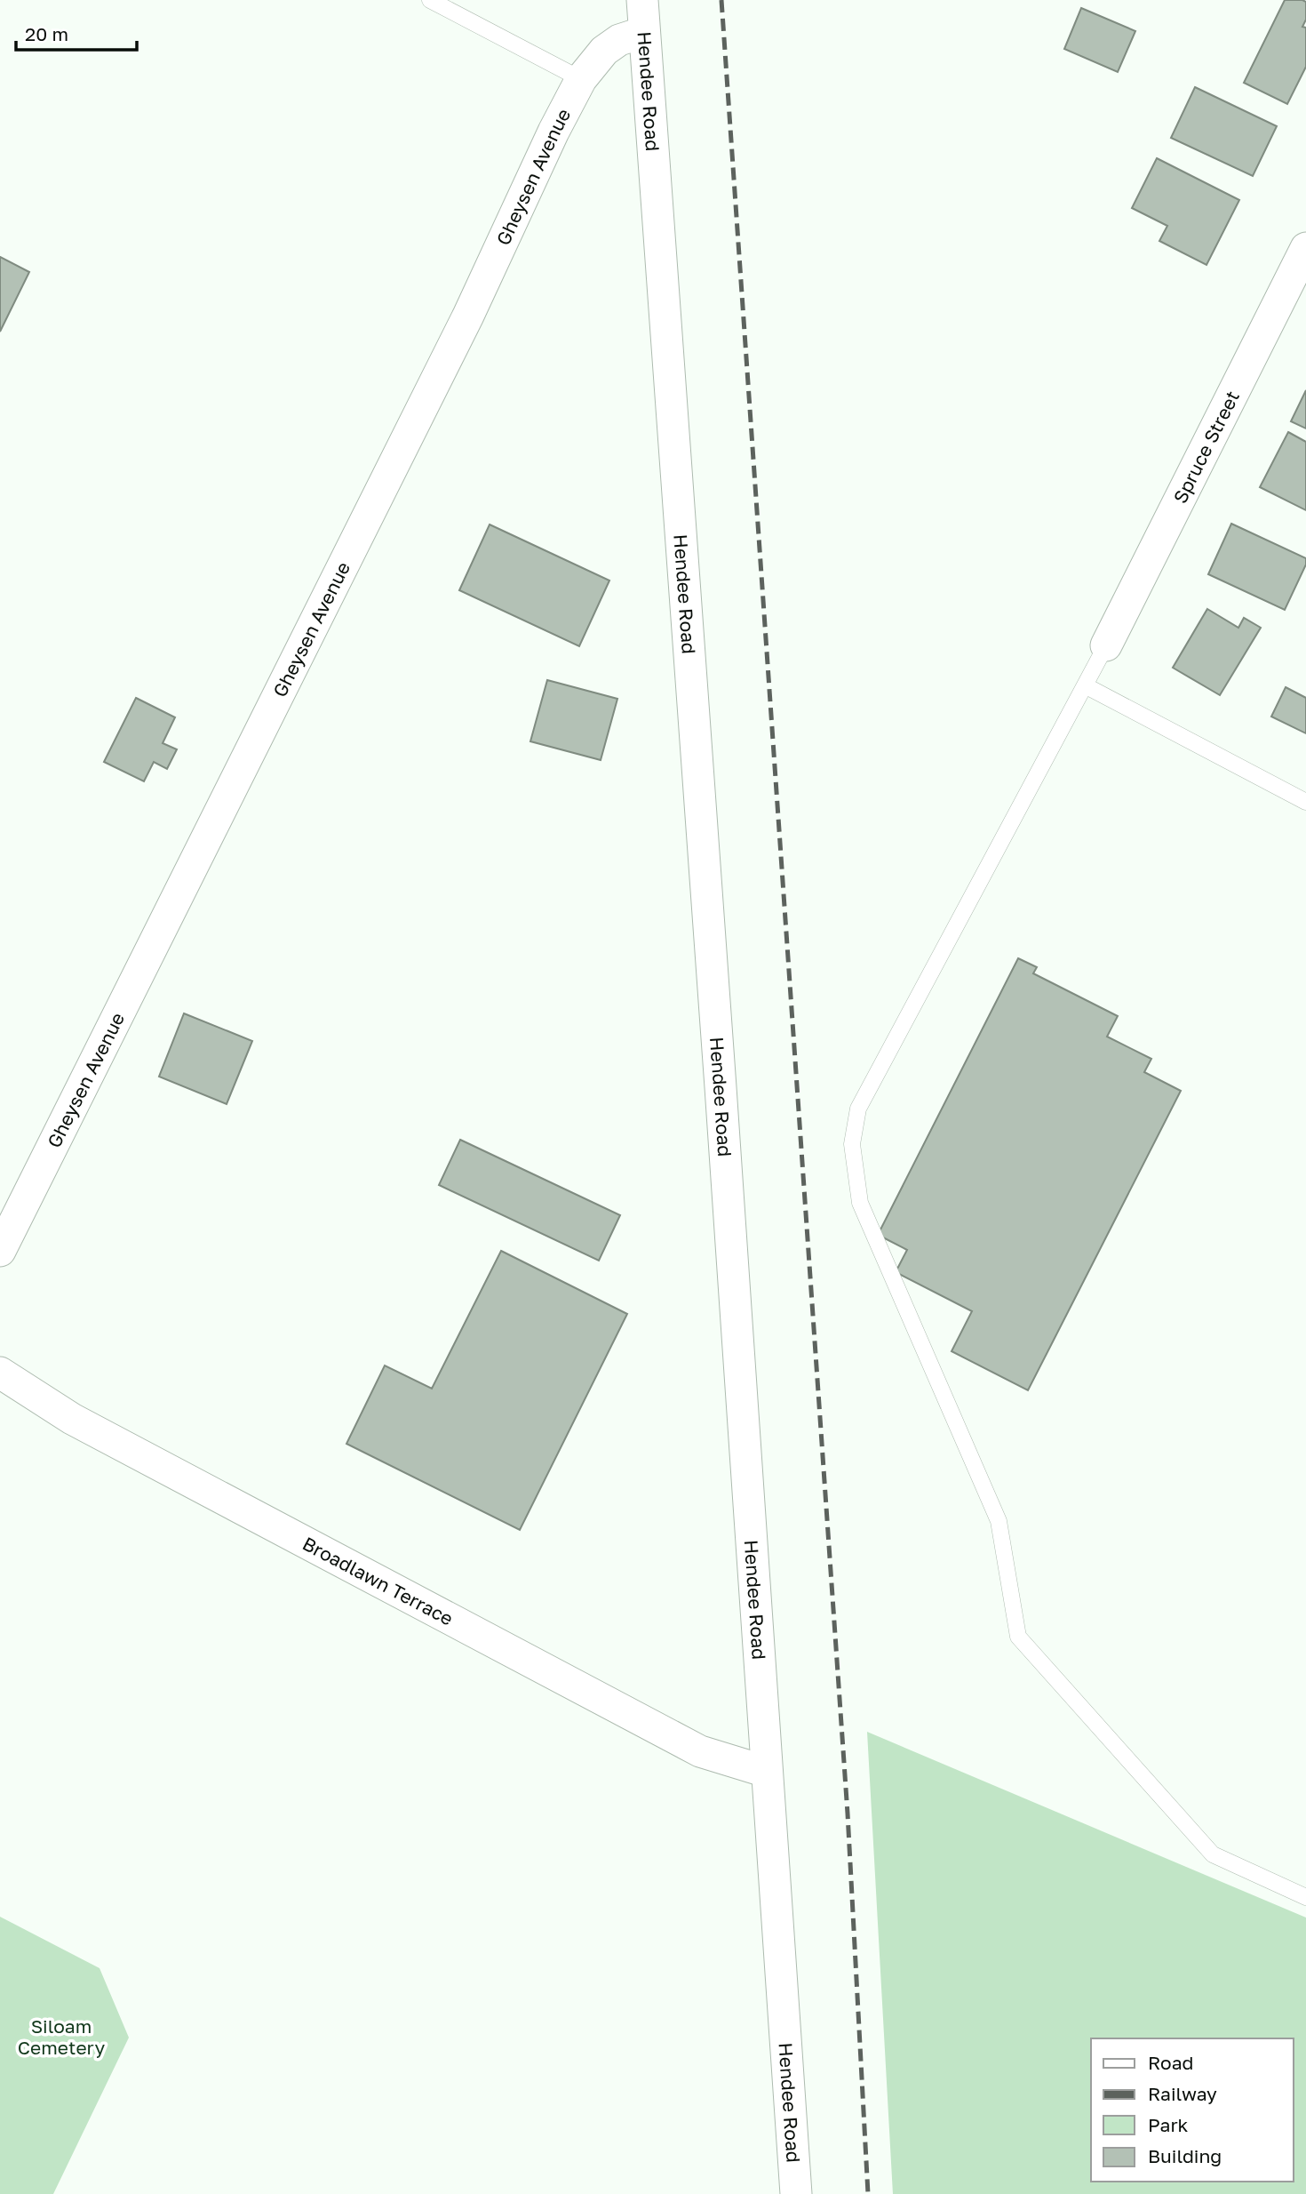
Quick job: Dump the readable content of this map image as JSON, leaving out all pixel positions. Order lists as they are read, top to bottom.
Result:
{
  "streets": {
    "street": [
      "Hendee Road",
      "Gheysen Avenue",
      "Spruce Street",
      "Broadlawn Terrace"
    ]
  },
  "crossings": [
    ["Hendee Road", "Gheysen Avenue"],
    ["Hendee Road", "Broadlawn Terrace"]
  ],
  "parks": ["Siloam Cemetery"],
  "legend": [
    "Road",
    "Railway",
    "Park",
    "Building"
  ],
  "scale_bar": "20 m"
}
